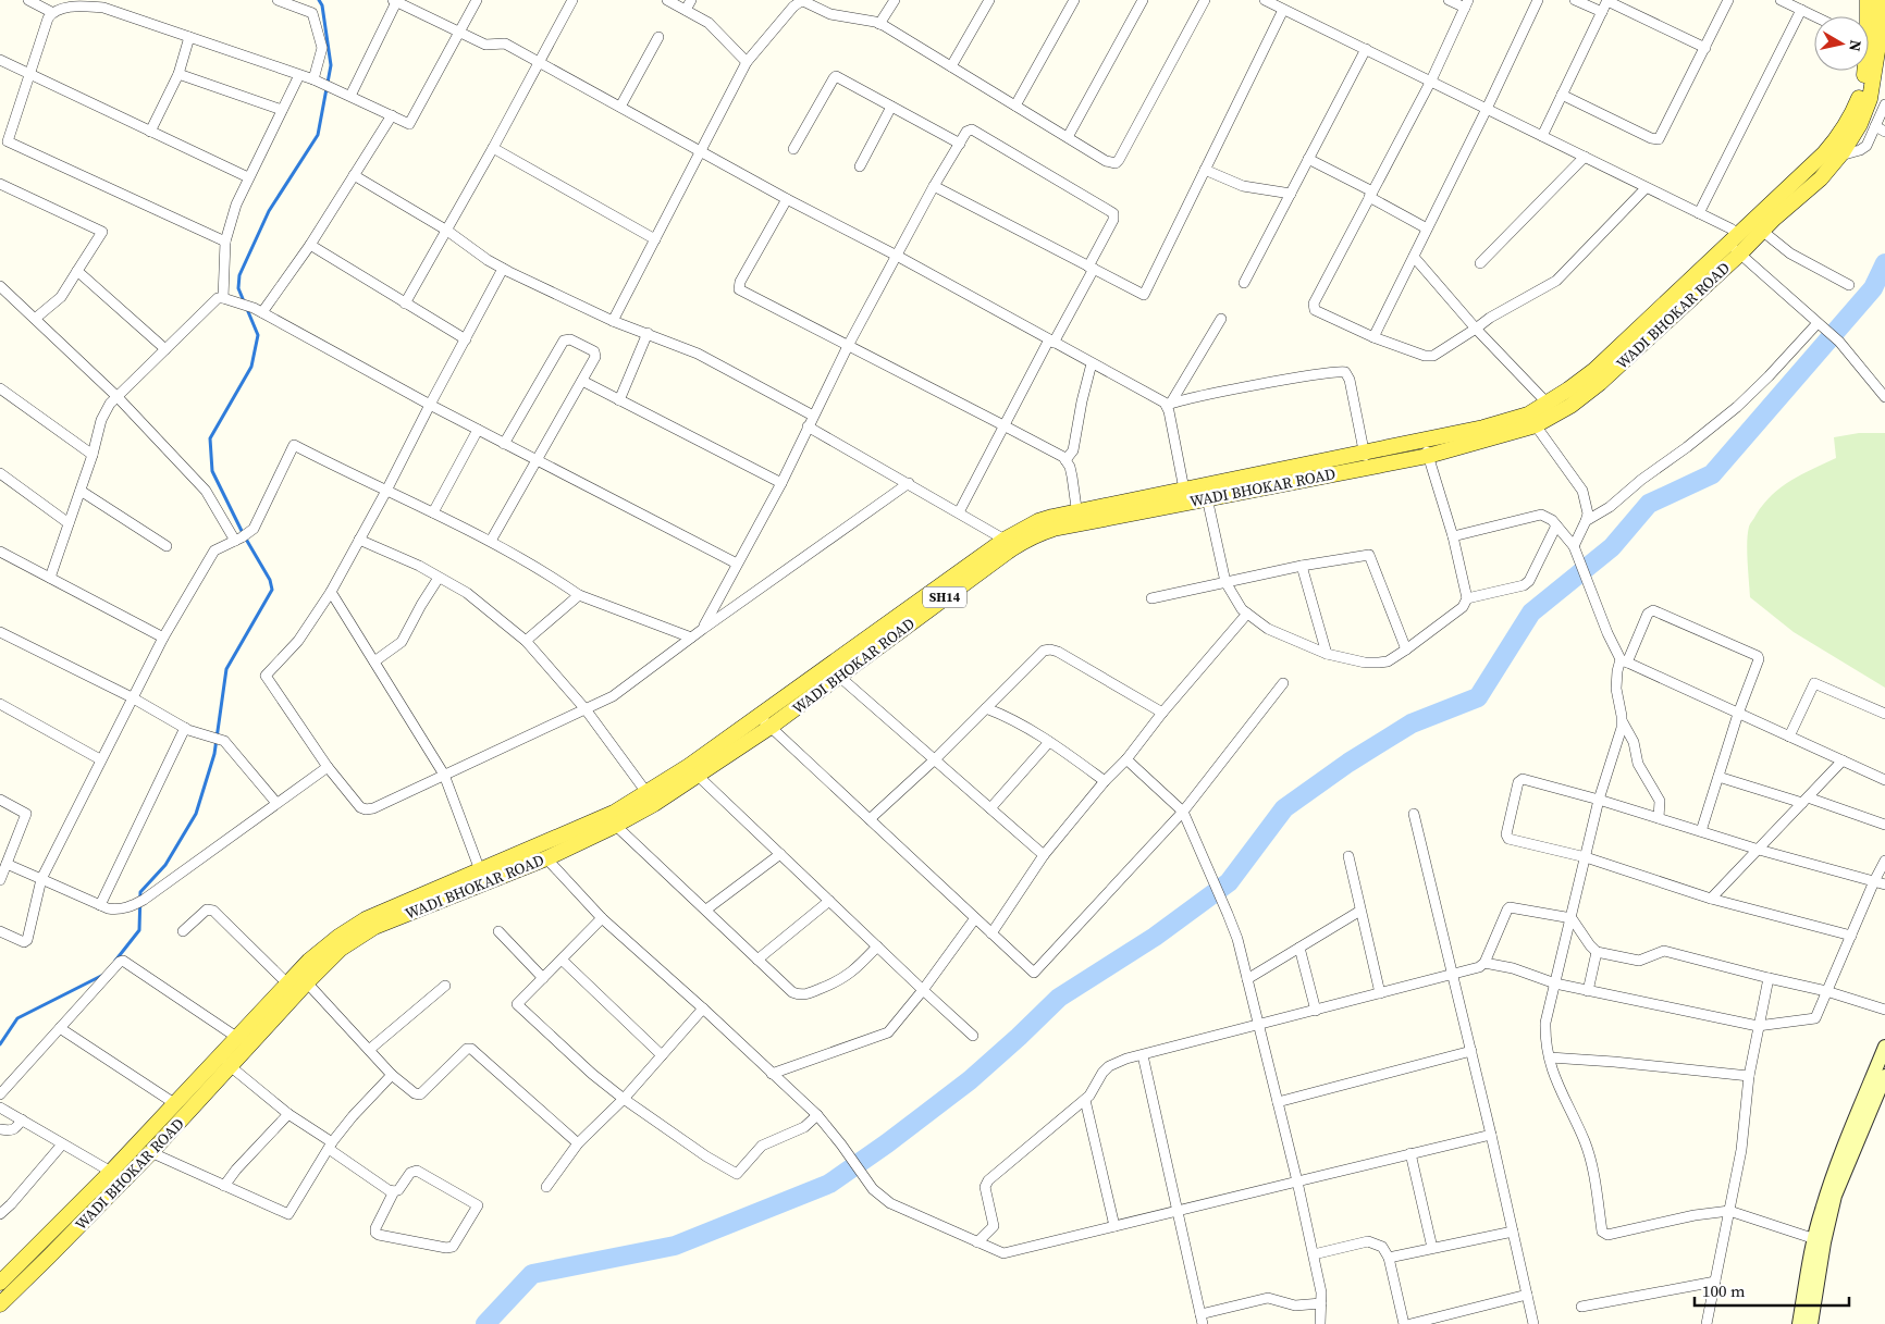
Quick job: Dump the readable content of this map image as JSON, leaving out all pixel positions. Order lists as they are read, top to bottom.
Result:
{
  "streets": {
    "main road": ["WADI BHOKAR ROAD", "SH14"]
  },
  "scale_bar": "100 m",
  "north": "right"
}
